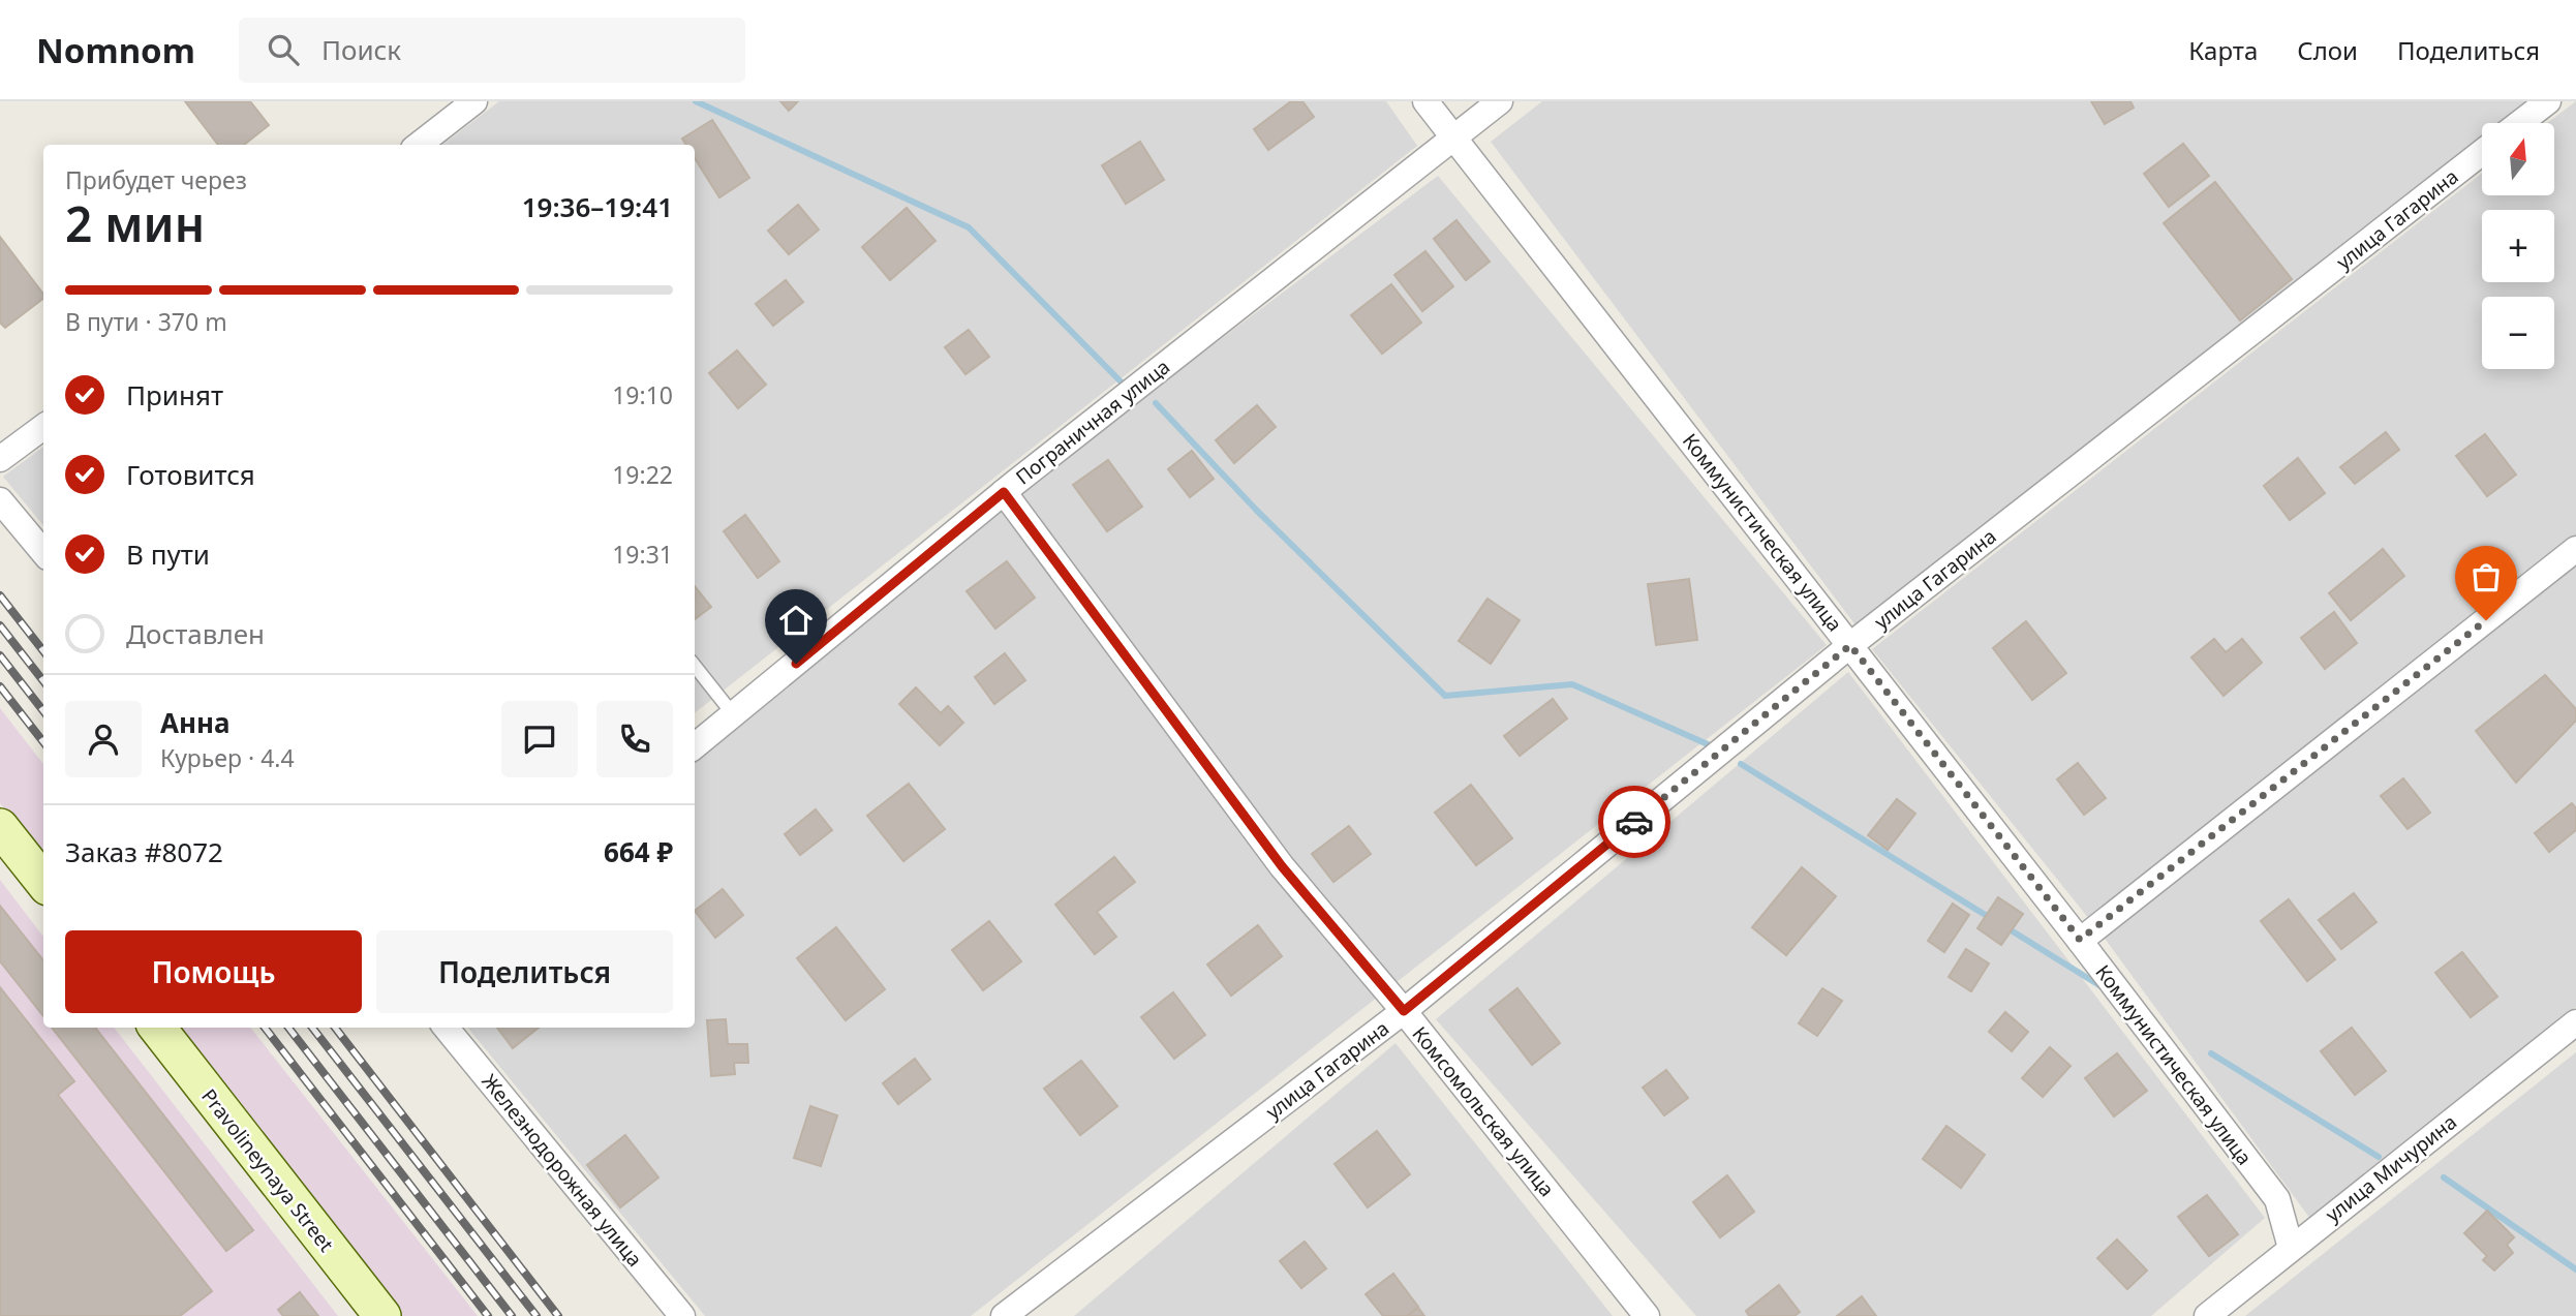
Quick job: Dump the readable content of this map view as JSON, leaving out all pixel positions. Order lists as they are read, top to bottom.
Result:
{
  "streets": {
    "main road": ["Pravolineynaya Street"],
    "street": [
      "улица Гагарина",
      "Пограничная улица",
      "Коммунистическая улица",
      "Комсомольская улица",
      "улица Мичурина",
      "Железнодорожная улица"
    ]
  },
  "crossings": [
    ["улица Гагарина", "Коммунистическая улица"],
    ["улица Гагарина", "Комсомольская улица"],
    ["Пограничная улица", "Коммунистическая улица"],
    ["Пограничная улица", "Комсомольская улица"],
    ["Коммунистическая улица", "улица Мичурина"]
  ],
  "north": "top",
  "page": {
    "header": "Nomnom",
    "search": "Поиск",
    "nav": ["Карта", "Слои", "Поделиться"],
    "map_buttons": ["+", "−"],
    "heading": ["2 мин", "Прибудет через", "19:36–19:41"],
    "panel": [
      "Анна",
      "Курьер · 4.4",
      "Заказ #8072",
      "664 ₽"
    ],
    "bar": "В пути · 370 m",
    "list": [
      ["Принят", "19:10"],
      ["Готовится", "19:22"],
      ["В пути", "19:31"],
      "Доставлен"
    ],
    "buttons": ["Помощь", "Поделиться"]
  }
}
